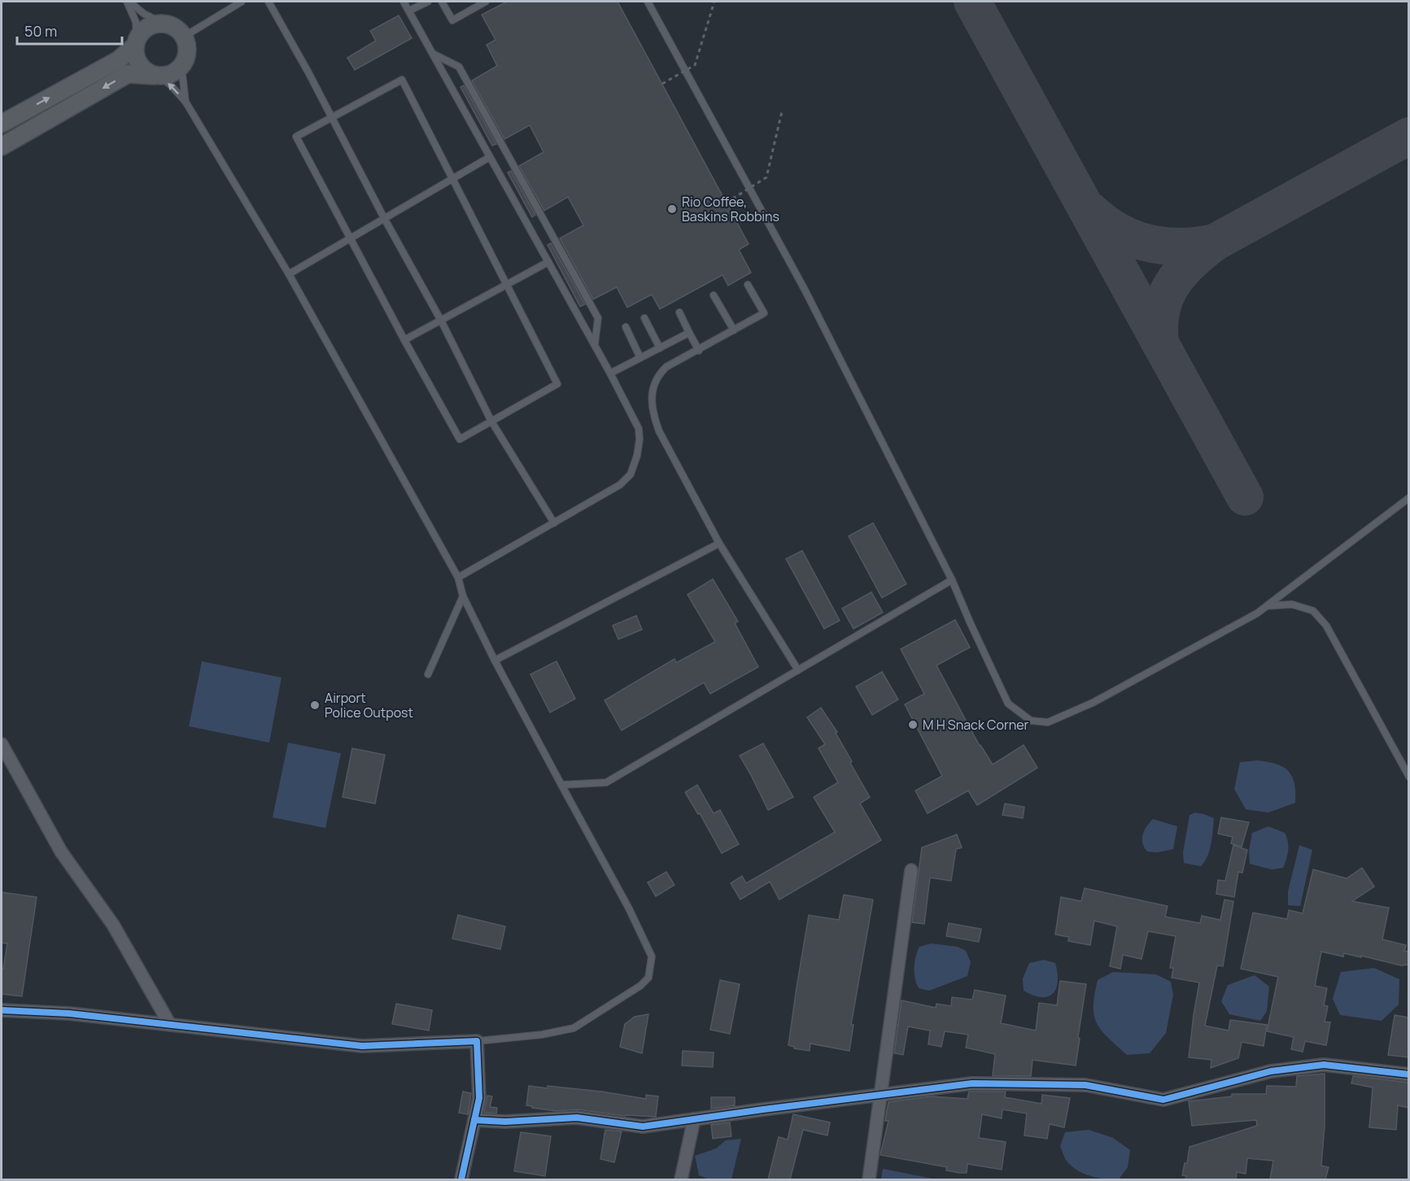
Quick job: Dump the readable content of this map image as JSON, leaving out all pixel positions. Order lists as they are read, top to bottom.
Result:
{
  "places": ["Rio Coffee, Baskins Robbins", "Airport Police Outpost", "M H Snack Corner"],
  "scale_bar": "50 m"
}
